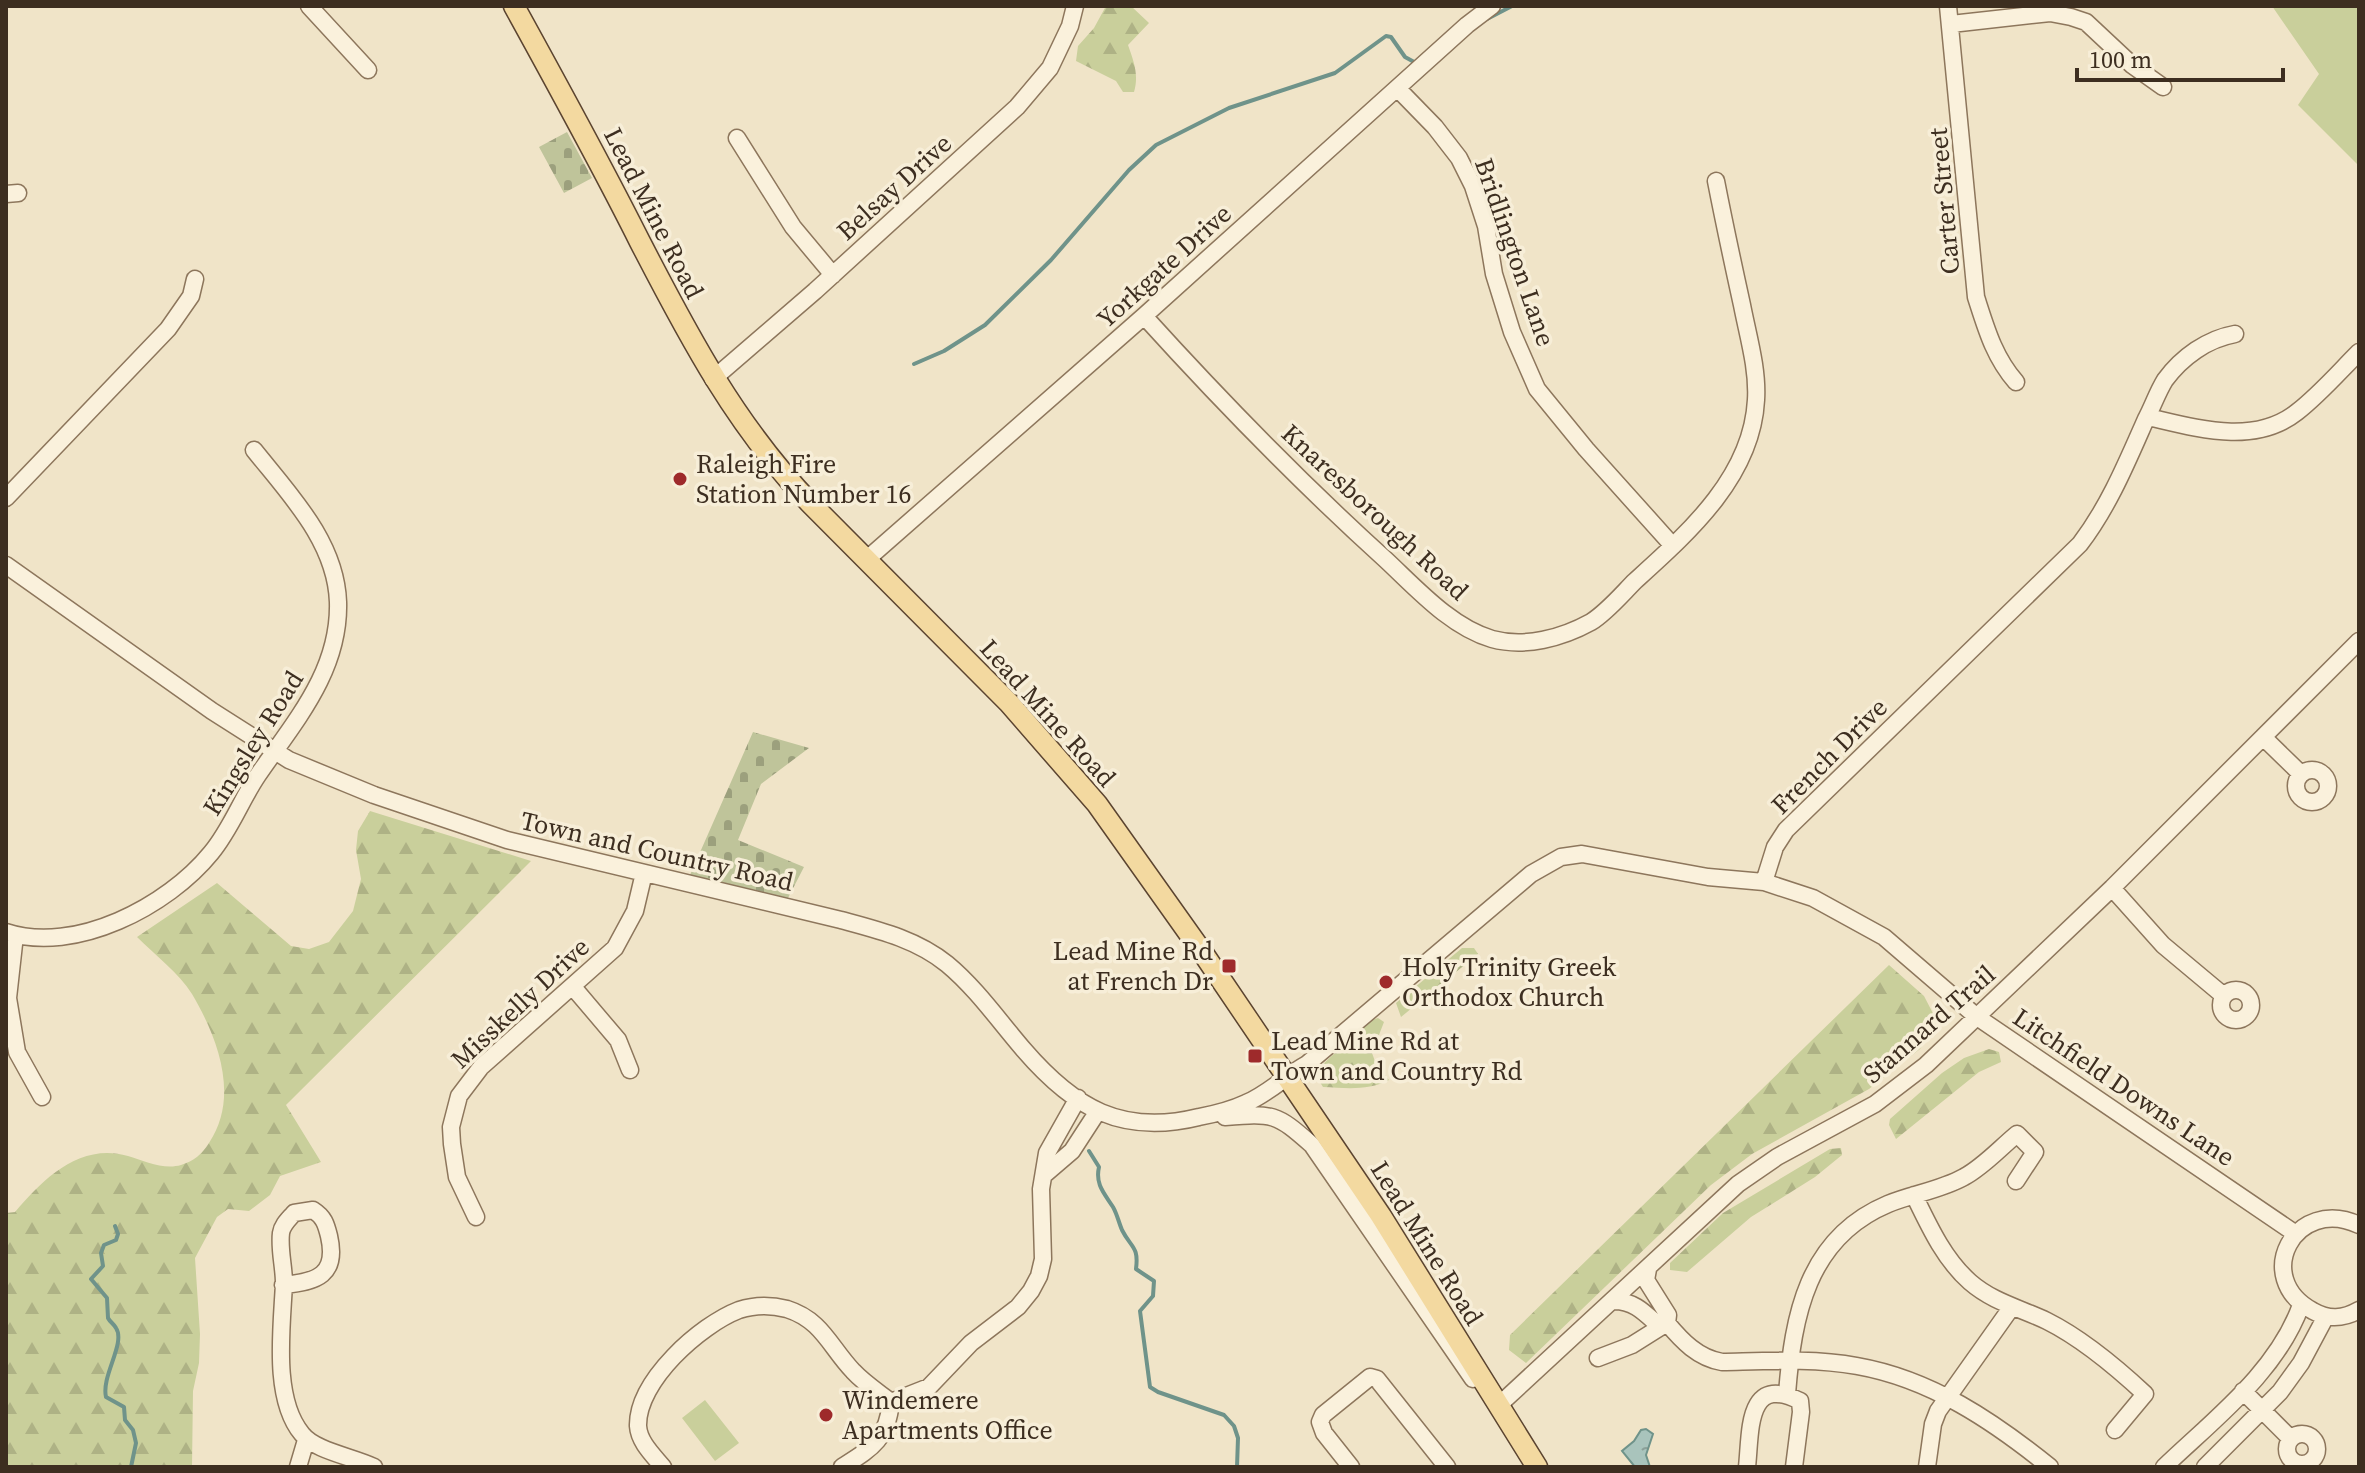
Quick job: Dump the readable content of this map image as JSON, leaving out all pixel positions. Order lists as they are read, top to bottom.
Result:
{
  "streets": {
    "main road": ["Lead Mine Road"],
    "street": [
      "Belsay Drive",
      "Carter Street",
      "Bridlington Lane",
      "Yorkgate Drive",
      "Knaresborough Road",
      "Kingsley Road",
      "French Drive",
      "Town and Country Road",
      "Misskelly Drive",
      "Stannard Trail",
      "Litchfield Downs Lane"
    ]
  },
  "crossings": [
    ["Belsay Drive", "Lead Mine Road"],
    ["Lead Mine Road", "Yorkgate Drive"],
    ["Lead Mine Road", "Town and Country Road"],
    ["Lead Mine Road", "Stannard Trail"],
    ["Bridlington Lane", "Yorkgate Drive"],
    ["Bridlington Lane", "Knaresborough Road"],
    ["Yorkgate Drive", "Knaresborough Road"],
    ["Kingsley Road", "Town and Country Road"],
    ["French Drive", "Litchfield Downs Lane"],
    ["Town and Country Road", "Misskelly Drive"],
    ["Stannard Trail", "Litchfield Downs Lane"]
  ],
  "places": {
    "other": ["Raleigh Fire Station Number 16", "Holy Trinity Greek Orthodox Church", "Windemere Apartments Office"],
    "transit": ["Lead Mine Rd at French Dr", "Lead Mine Rd at Town and Country Rd"]
  },
  "scale_bar": "100 m"
}
